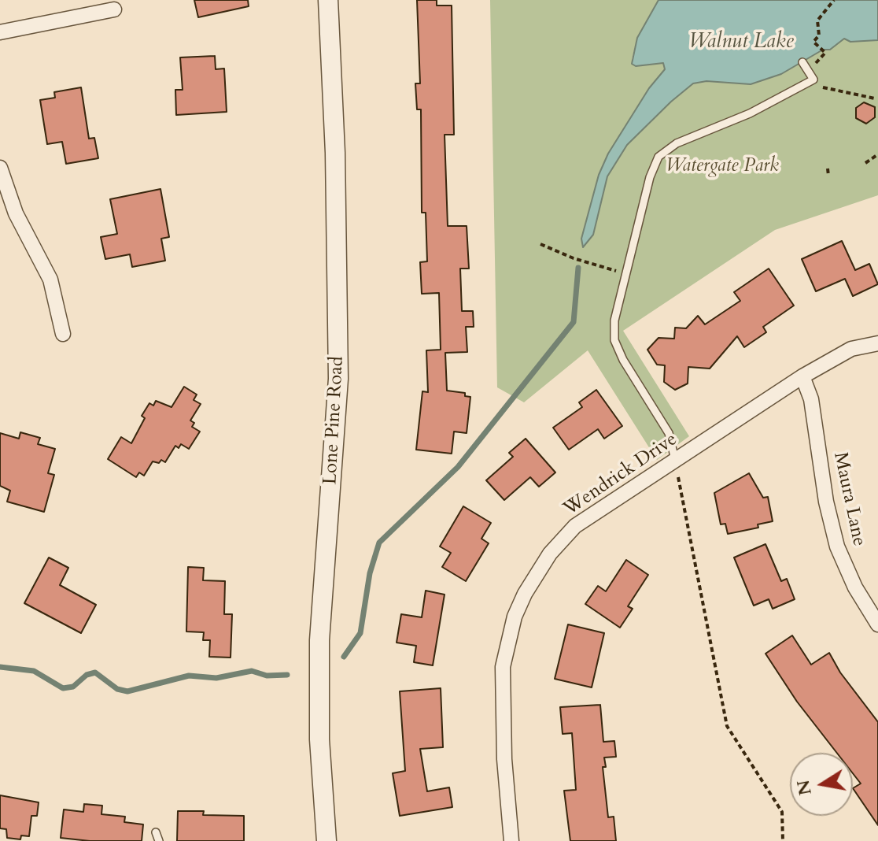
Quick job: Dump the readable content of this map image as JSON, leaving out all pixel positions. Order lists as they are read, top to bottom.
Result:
{
  "streets": {
    "street": ["Lone Pine Road", "Wendrick Drive", "Maura Lane"]
  },
  "crossings": [
    ["Wendrick Drive", "Maura Lane"]
  ],
  "water": ["Walnut Lake"],
  "parks": ["Watergate Park"],
  "north": "left"
}
